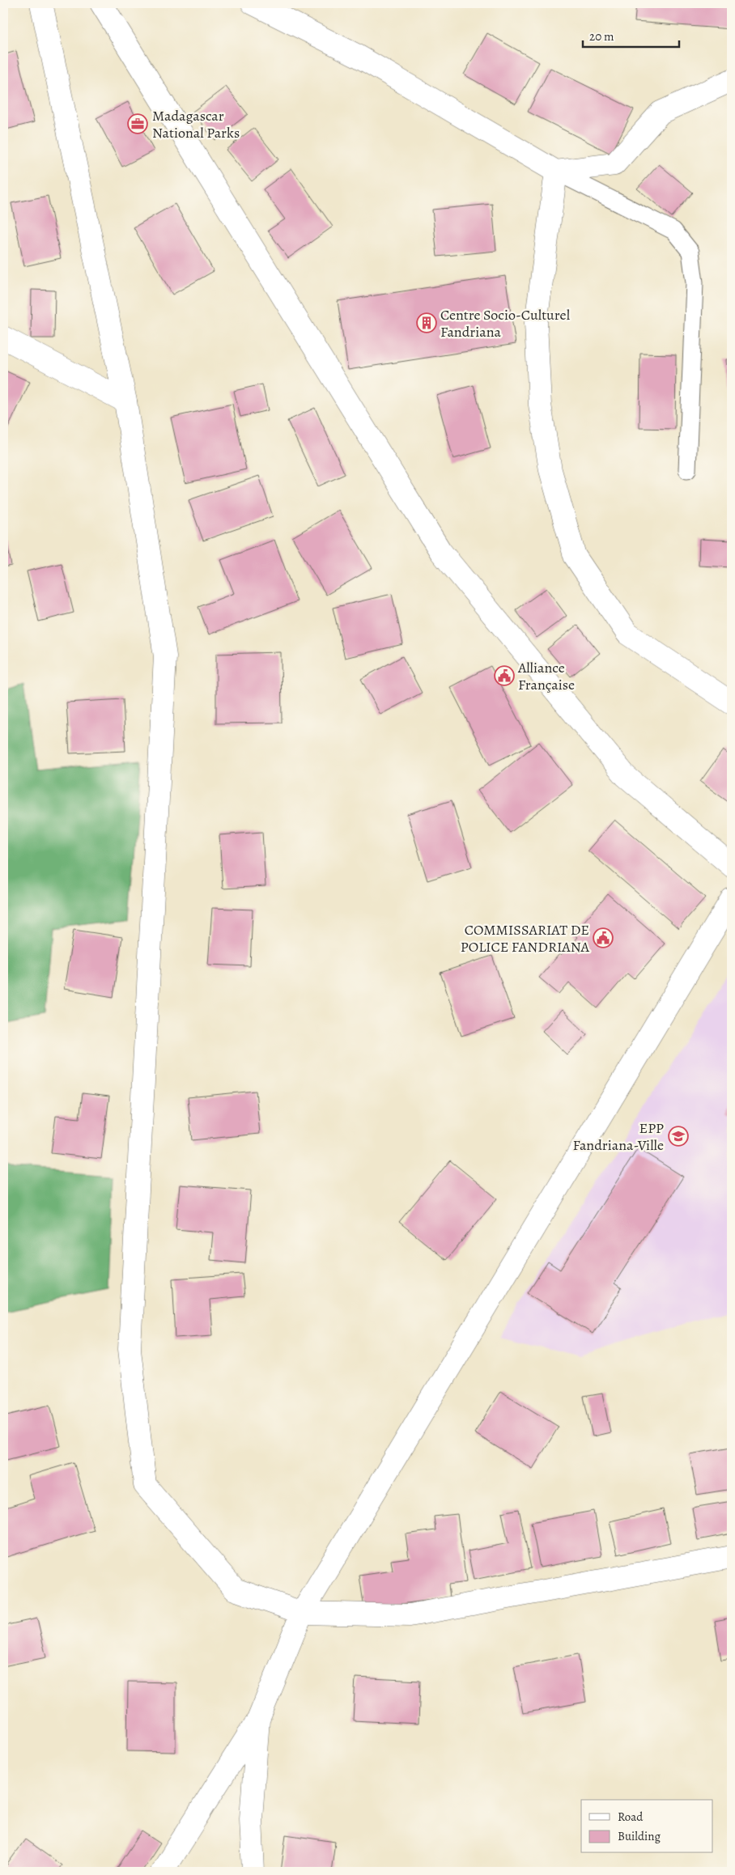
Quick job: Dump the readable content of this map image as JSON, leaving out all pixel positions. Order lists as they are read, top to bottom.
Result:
{
  "places": {
    "office": ["Madagascar National Parks"],
    "building": ["Centre Socio-Culturel Fandriana"],
    "public building": ["Alliance Française", "COMMISSARIAT DE POLICE FANDRIANA"],
    "school or university": ["EPP Fandriana-Ville"]
  },
  "legend": ["Road", "Building"],
  "scale_bar": "20 m"
}
